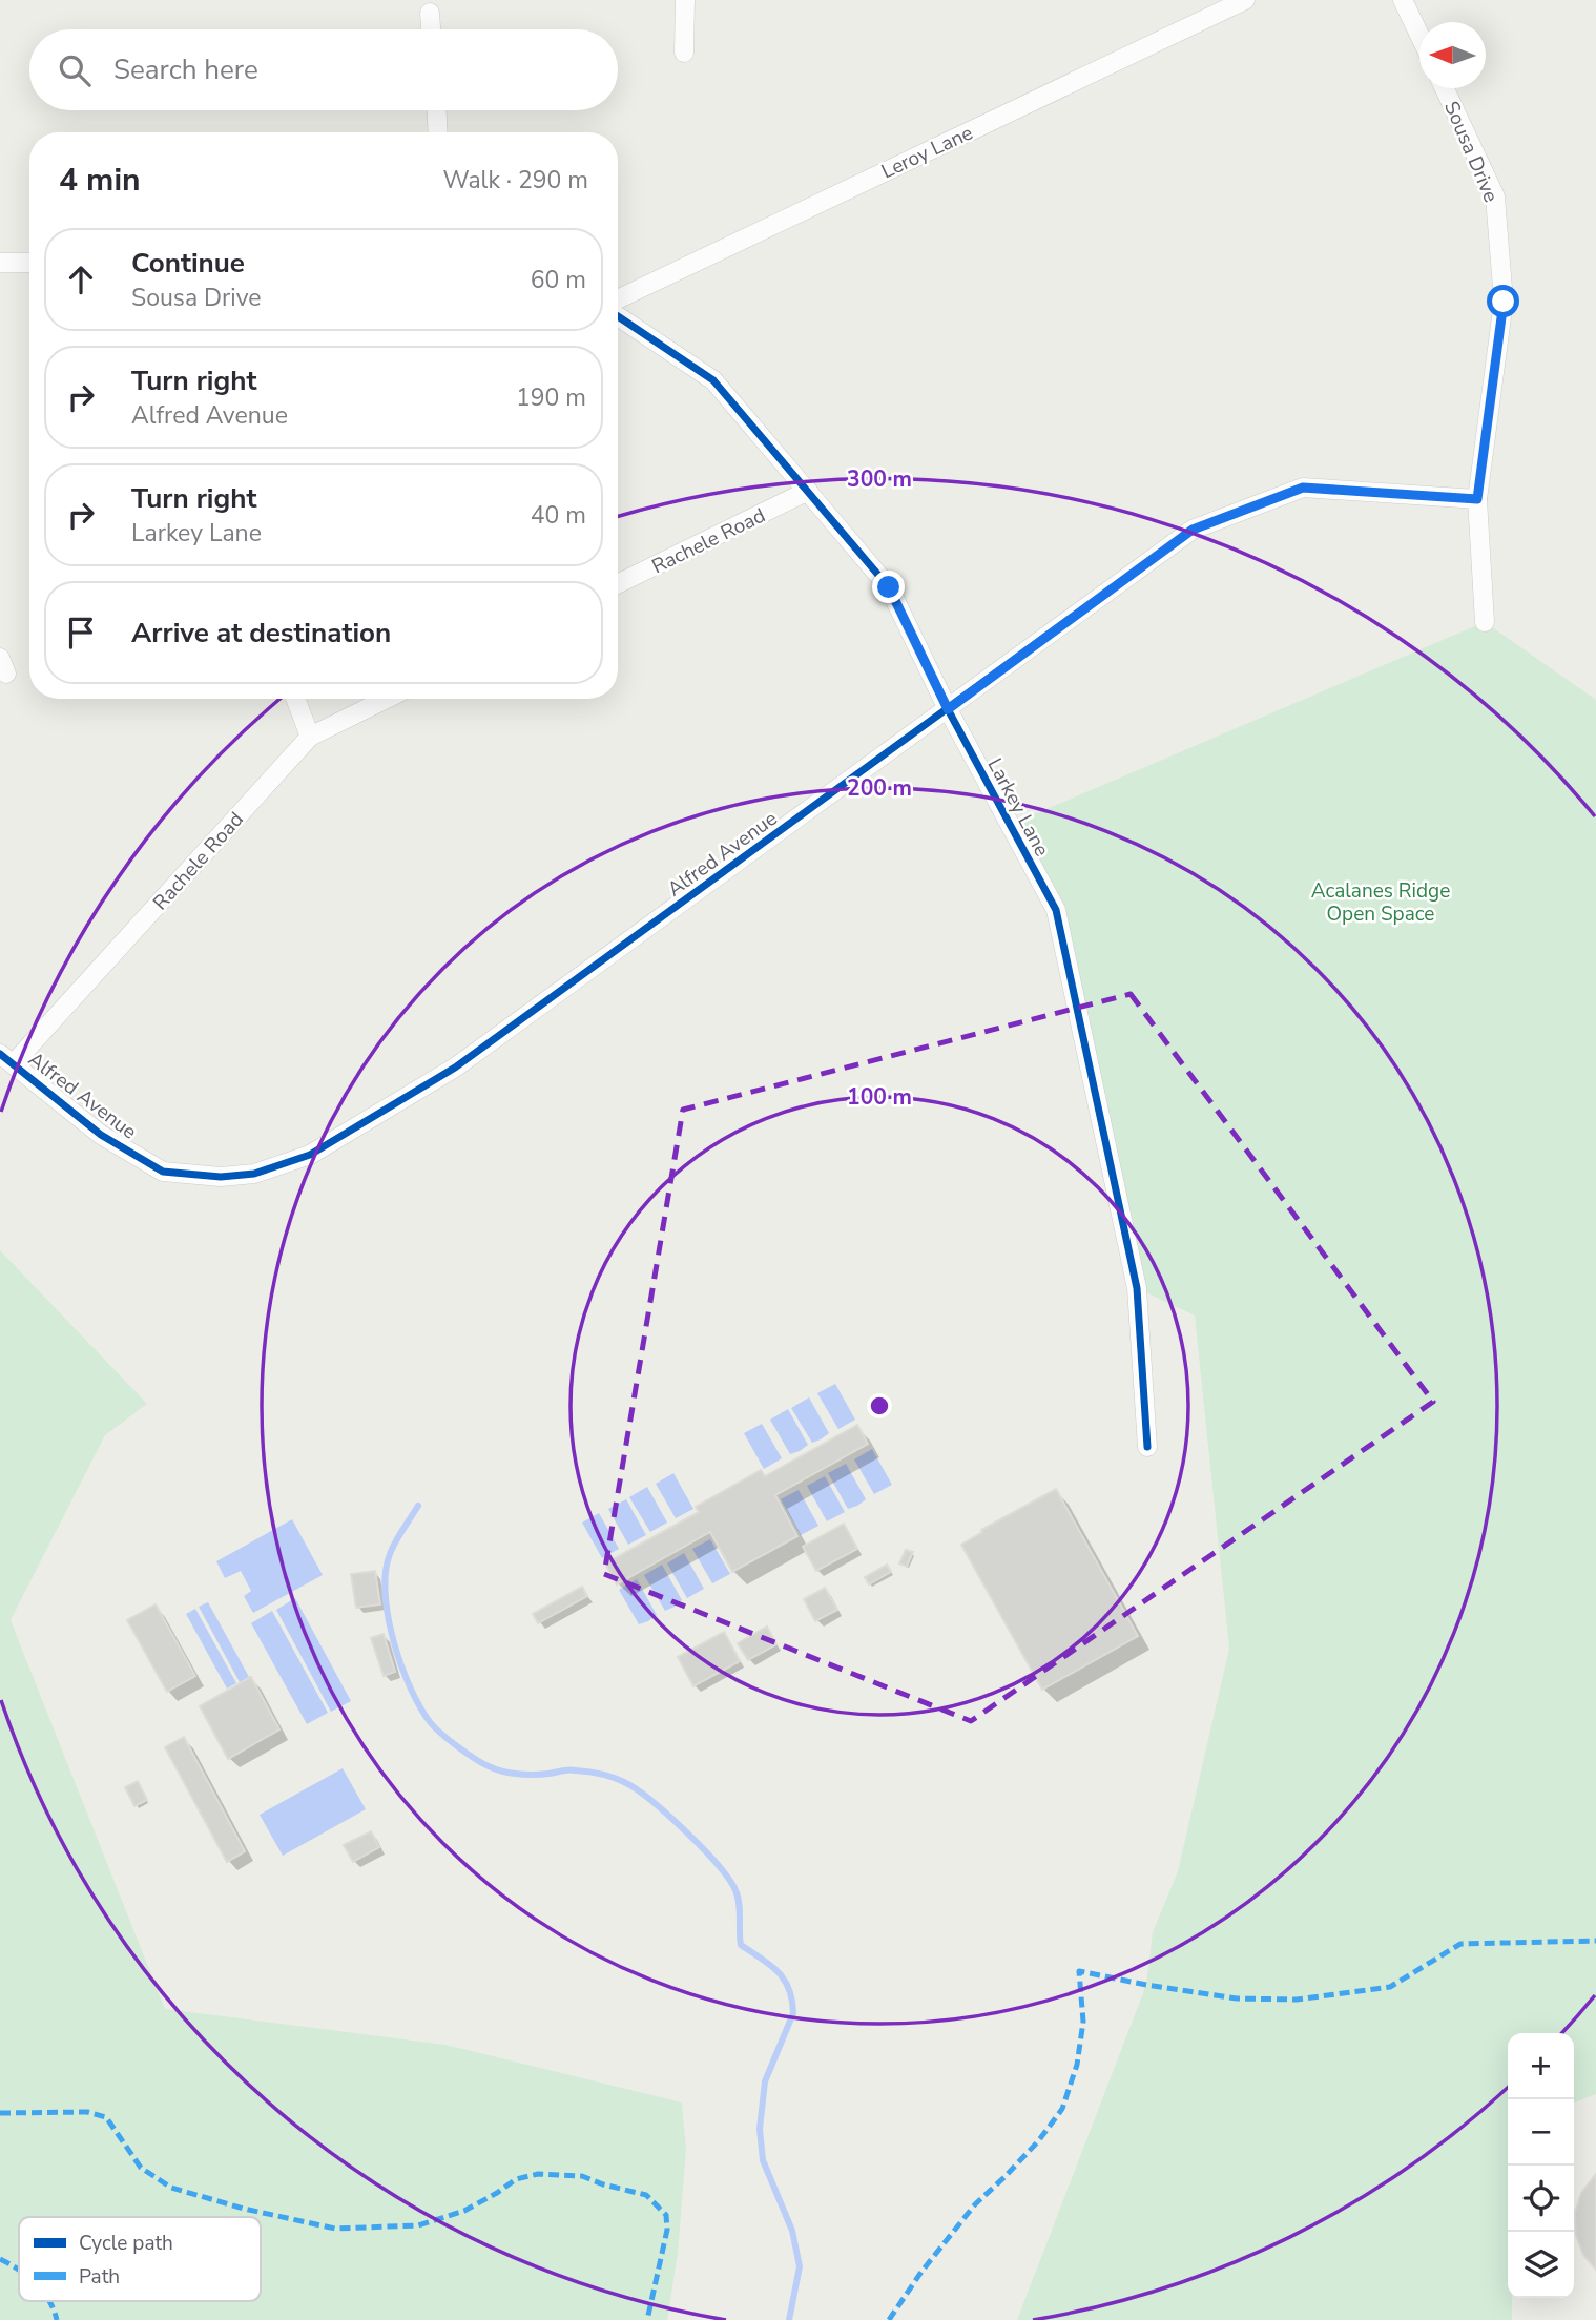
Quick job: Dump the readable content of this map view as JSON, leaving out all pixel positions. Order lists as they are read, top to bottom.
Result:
{
  "streets": {
    "street": [
      "Leroy Lane",
      "Sousa Drive",
      "Rachele Road",
      "Larkey Lane",
      "Alfred Avenue"
    ]
  },
  "crossings": [
    ["Sousa Drive", "Alfred Avenue"],
    ["Rachele Road", "Larkey Lane"],
    ["Rachele Road", "Alfred Avenue"],
    ["Larkey Lane", "Alfred Avenue"]
  ],
  "parks": ["Acalanes Ridge Open Space"],
  "legend": ["Cycle path", "Path"],
  "north": "left",
  "page": {
    "search": "Search here",
    "heading": ["4 min", "Walk · 290 m"],
    "list": [
      ["Continue", "Sousa Drive", "60 m"],
      ["Turn right", "Alfred Avenue", "190 m"],
      ["Turn right", "Larkey Lane", "40 m"],
      "Arrive at destination"
    ],
    "map_buttons": ["+", "−"]
  },
  "rings": ["300 m", "200 m", "100 m"]
}
